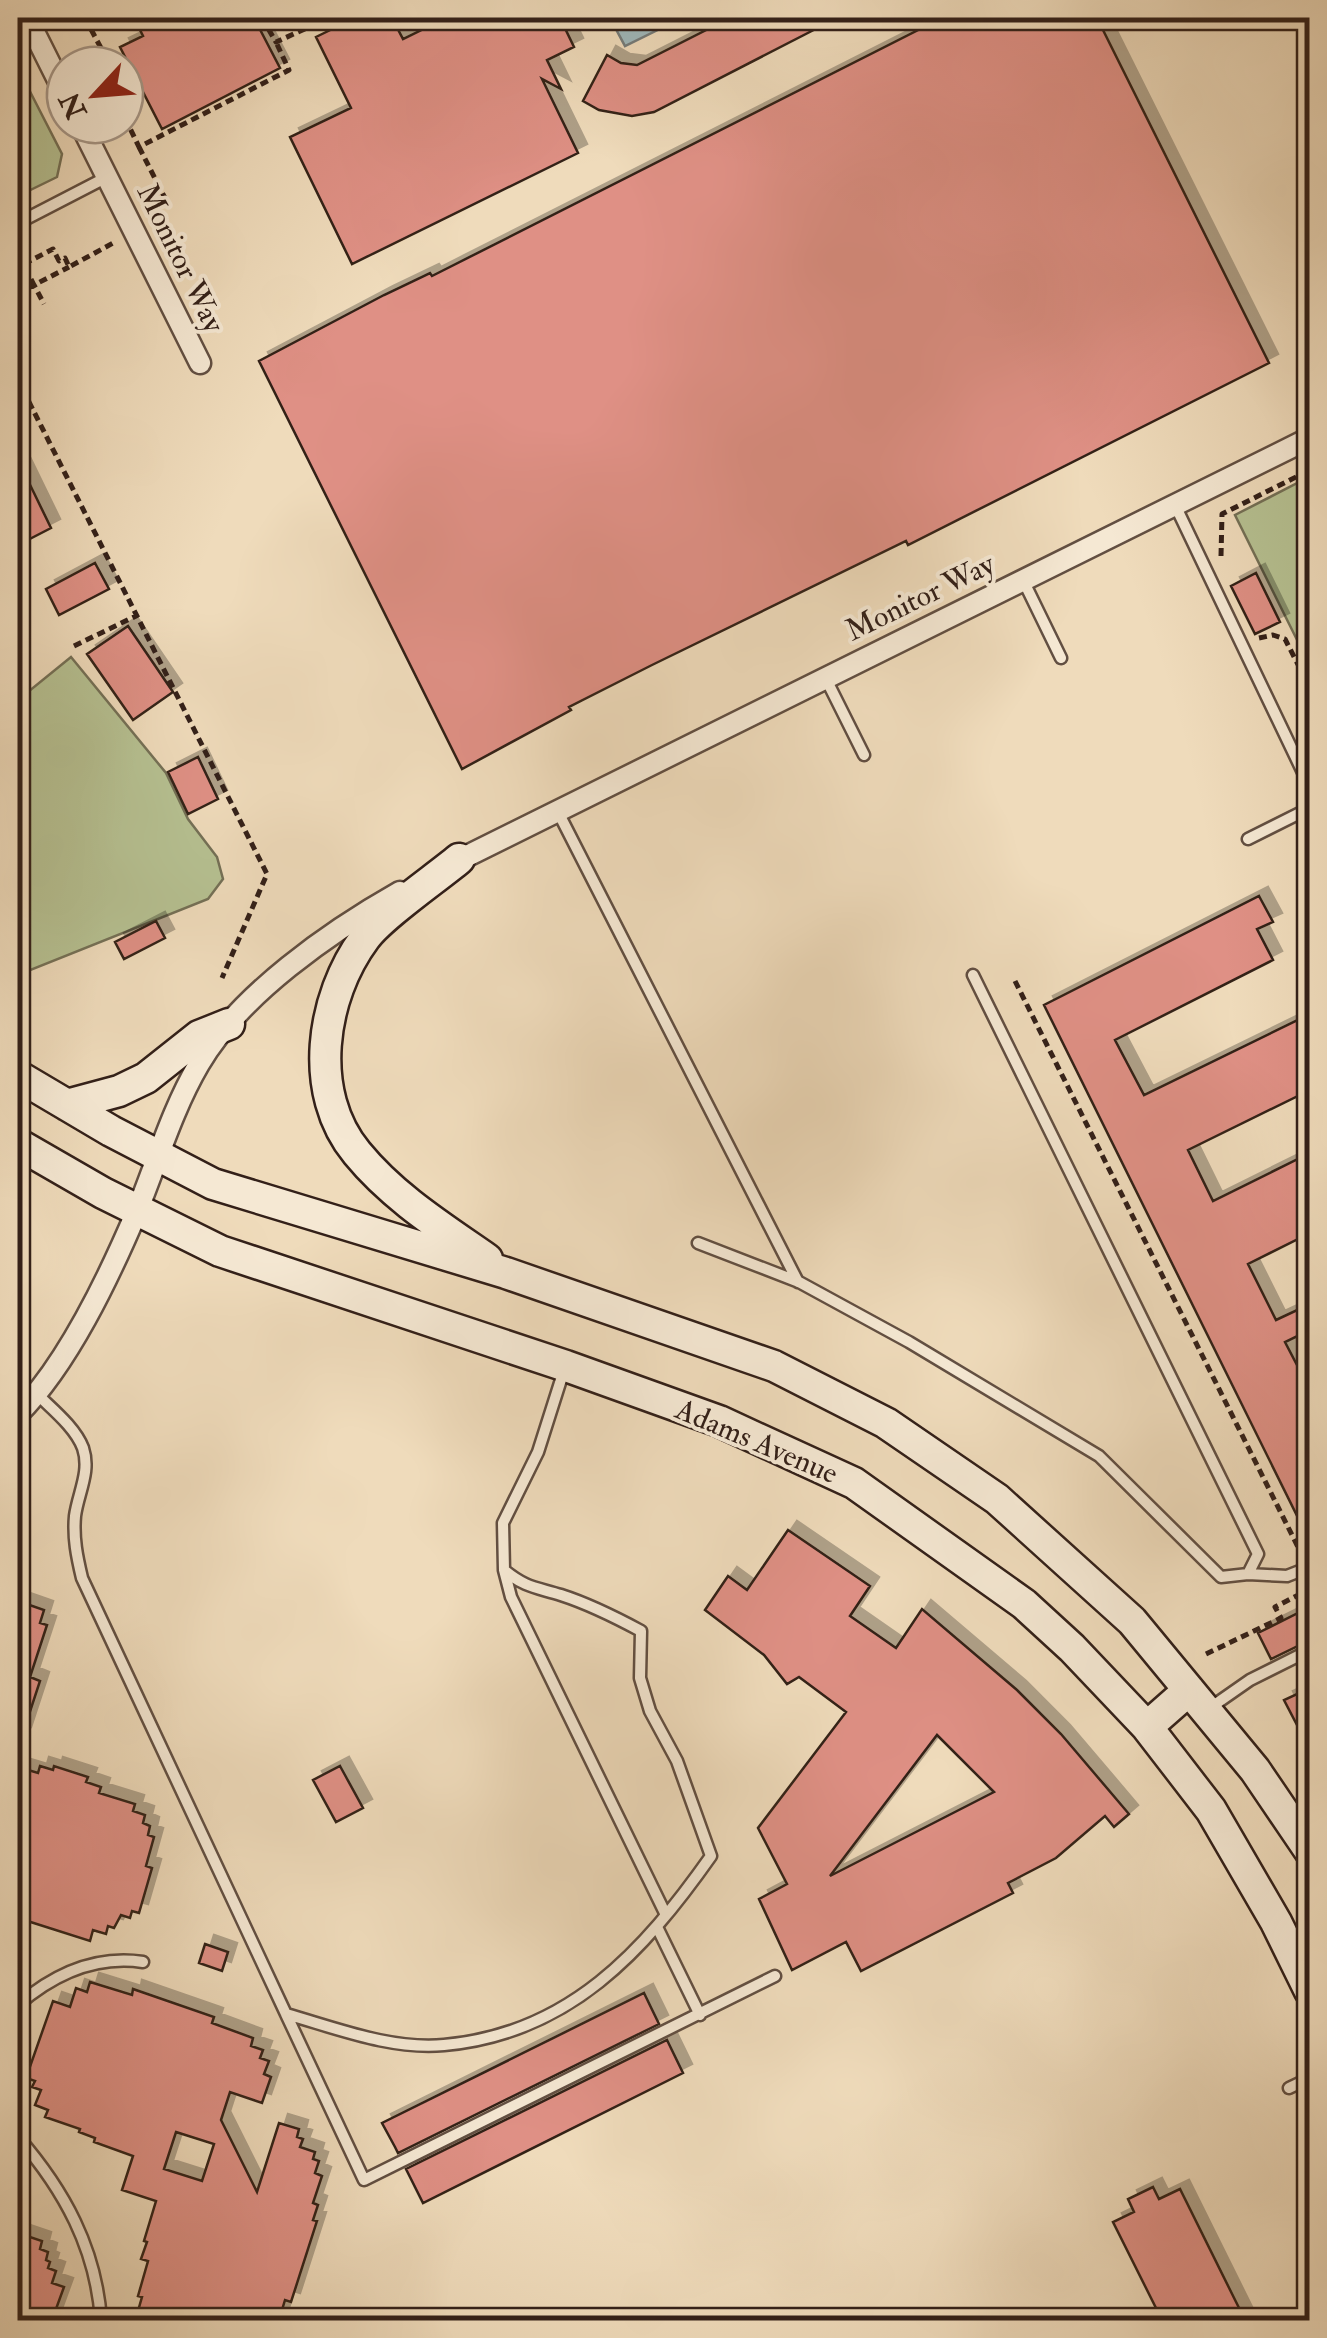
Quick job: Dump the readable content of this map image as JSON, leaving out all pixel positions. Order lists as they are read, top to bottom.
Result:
{
  "streets": {
    "main road": ["Adams Avenue"],
    "street": ["Monitor Way"]
  },
  "crossings": [
    ["Monitor Way", "Adams Avenue"]
  ],
  "north": "bottom left"
}
